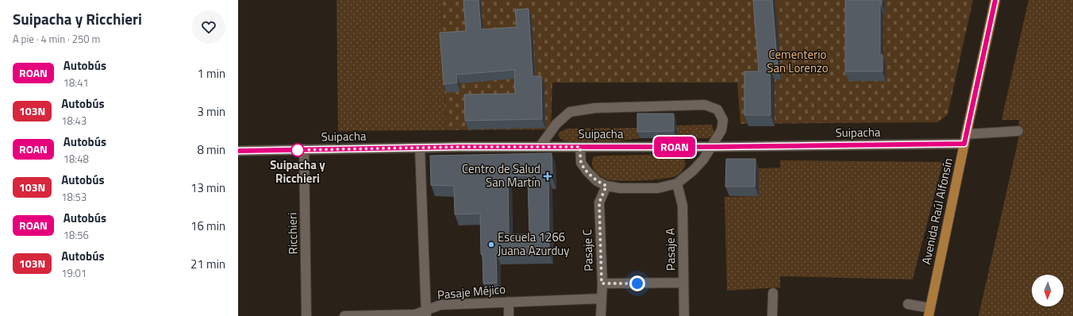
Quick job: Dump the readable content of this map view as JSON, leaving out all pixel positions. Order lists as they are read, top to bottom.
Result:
{
  "streets": {
    "main road": ["Avenida Raúl Alfonsín"],
    "street": [
      "Suipacha",
      "Ricchieri",
      "Pasaje A",
      "Pasaje C",
      "Pasaje Méjico"
    ]
  },
  "crossings": [
    ["Suipacha", "Avenida Raúl Alfonsín"],
    ["Suipacha", "Ricchieri"],
    ["Pasaje C", "Pasaje Méjico"]
  ],
  "parks": ["Cementerio San Lorenzo"],
  "places": {
    "other": ["Suipacha y Ricchieri", "Escuela 1266 Juana Azurduy"],
    "health": ["Centro de Salud San Martín"]
  },
  "lines": ["bus line ROAN"],
  "north": "bottom",
  "page": {
    "heading": ["Suipacha y Ricchieri", "A pie · 4 min · 250 m"],
    "on_map": "ROAN",
    "list": [
      {
        "mark": "ROAN",
        "name": "Autobús",
        "note": "18:41",
        "value": "1 min"
      },
      {
        "mark": "103N",
        "name": "Autobús",
        "note": "18:43",
        "value": "3 min"
      },
      {
        "mark": "ROAN",
        "name": "Autobús",
        "note": "18:48",
        "value": "8 min"
      },
      {
        "mark": "103N",
        "name": "Autobús",
        "note": "18:53",
        "value": "13 min"
      },
      {
        "mark": "ROAN",
        "name": "Autobús",
        "note": "18:56",
        "value": "16 min"
      },
      {
        "mark": "103N",
        "name": "Autobús",
        "note": "19:01",
        "value": "21 min"
      }
    ]
  }
}
